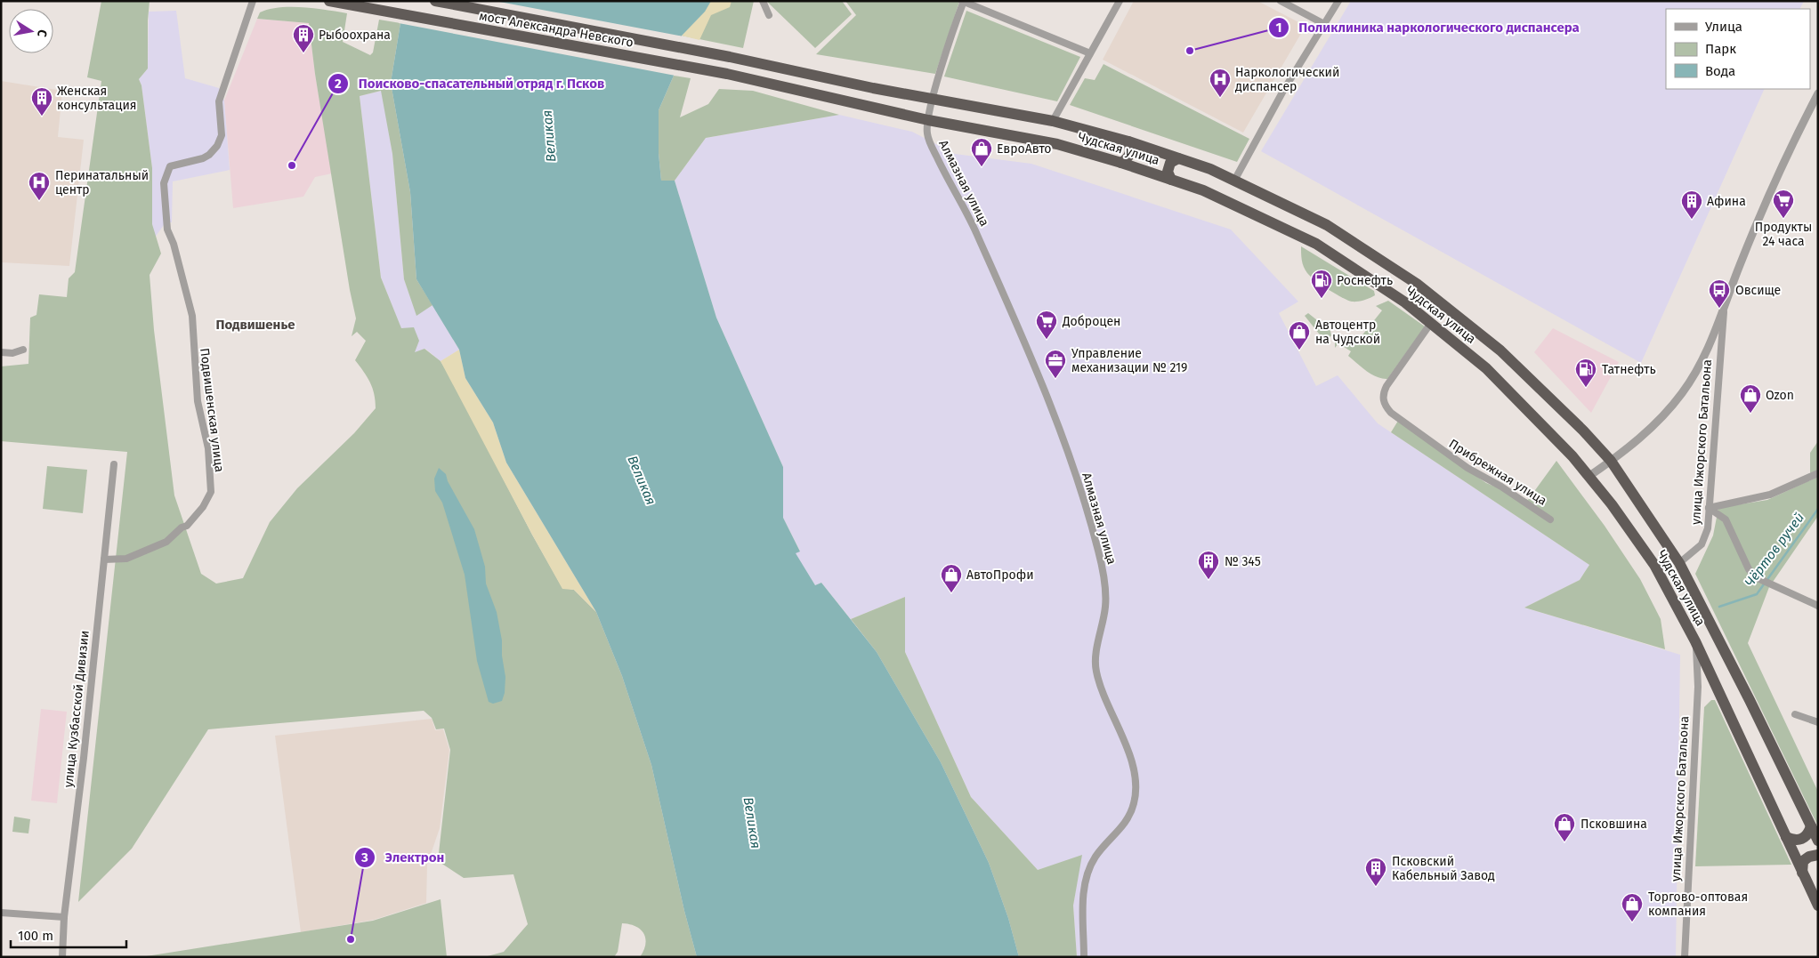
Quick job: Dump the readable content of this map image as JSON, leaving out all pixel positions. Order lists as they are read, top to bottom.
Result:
{
  "streets": {
    "highway": ["мост Александра Невского", "Чудская улица"],
    "street": [
      "Алмазная улица",
      "Подвишенская улица",
      "улица Ижорского Батальона",
      "Прибрежная улица",
      "улица Кузбасской Дивизии"
    ]
  },
  "crossings": [
    ["мост Александра Невского", "Чудская улица"],
    ["Чудская улица", "Алмазная улица"],
    ["Чудская улица", "улица Ижорского Батальона"],
    ["Чудская улица", "Прибрежная улица"],
    ["Подвишенская улица", "улица Кузбасской Дивизии"]
  ],
  "districts": ["Подвишенье"],
  "water": ["Великая", "Чёртов ручей"],
  "places": {
    "other": ["Поликлиника наркологического диспансера", "Поисково-спасательный отряд г. Псков", "Электрон"],
    "building": [
      "Рыбоохрана",
      "Женская консультация",
      "Афина",
      "№ 345",
      "Псковский Кабельный Завод"
    ],
    "hospital": ["Наркологический диспансер", "Перинатальный центр"],
    "shop": [
      "ЕвроАвто",
      "Автоцентр на Чудской",
      "Ozon",
      "АвтоПрофи",
      "Псковшина",
      "Торгово-оптовая компания"
    ],
    "supermarket": ["Продукты 24 часа", "Доброцен"],
    "fuel station": ["Роснефть", "Татнефть"],
    "bus stop": ["Овсище"],
    "office": ["Управление механизации № 219"]
  },
  "legend": ["Улица", "Парк", "Вода"],
  "scale_bar": "100 m",
  "north": "right"
}
